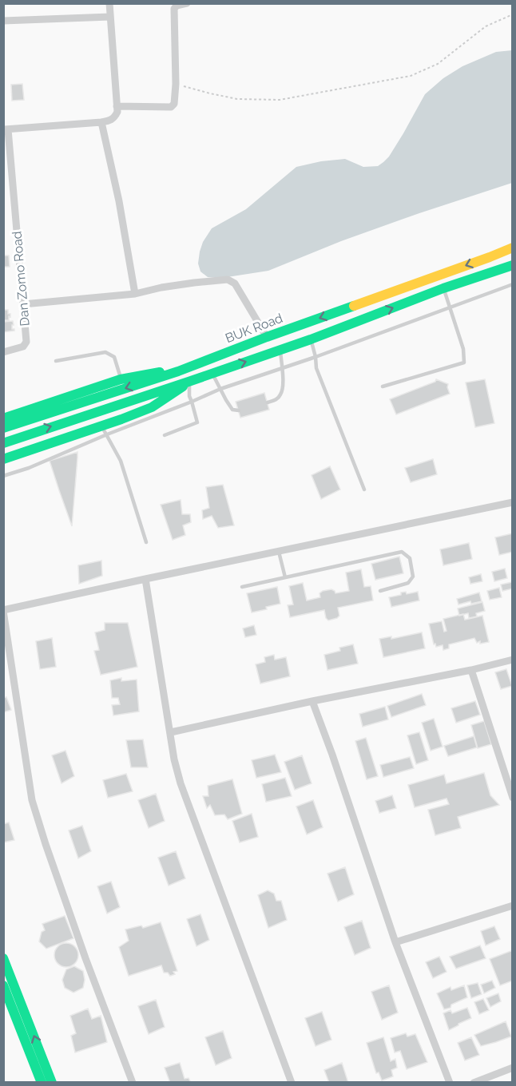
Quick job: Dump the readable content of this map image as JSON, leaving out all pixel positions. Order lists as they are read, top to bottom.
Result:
{
  "streets": {
    "main road": ["BUK Road"],
    "street": ["Dan Zomo Road"]
  }
}
